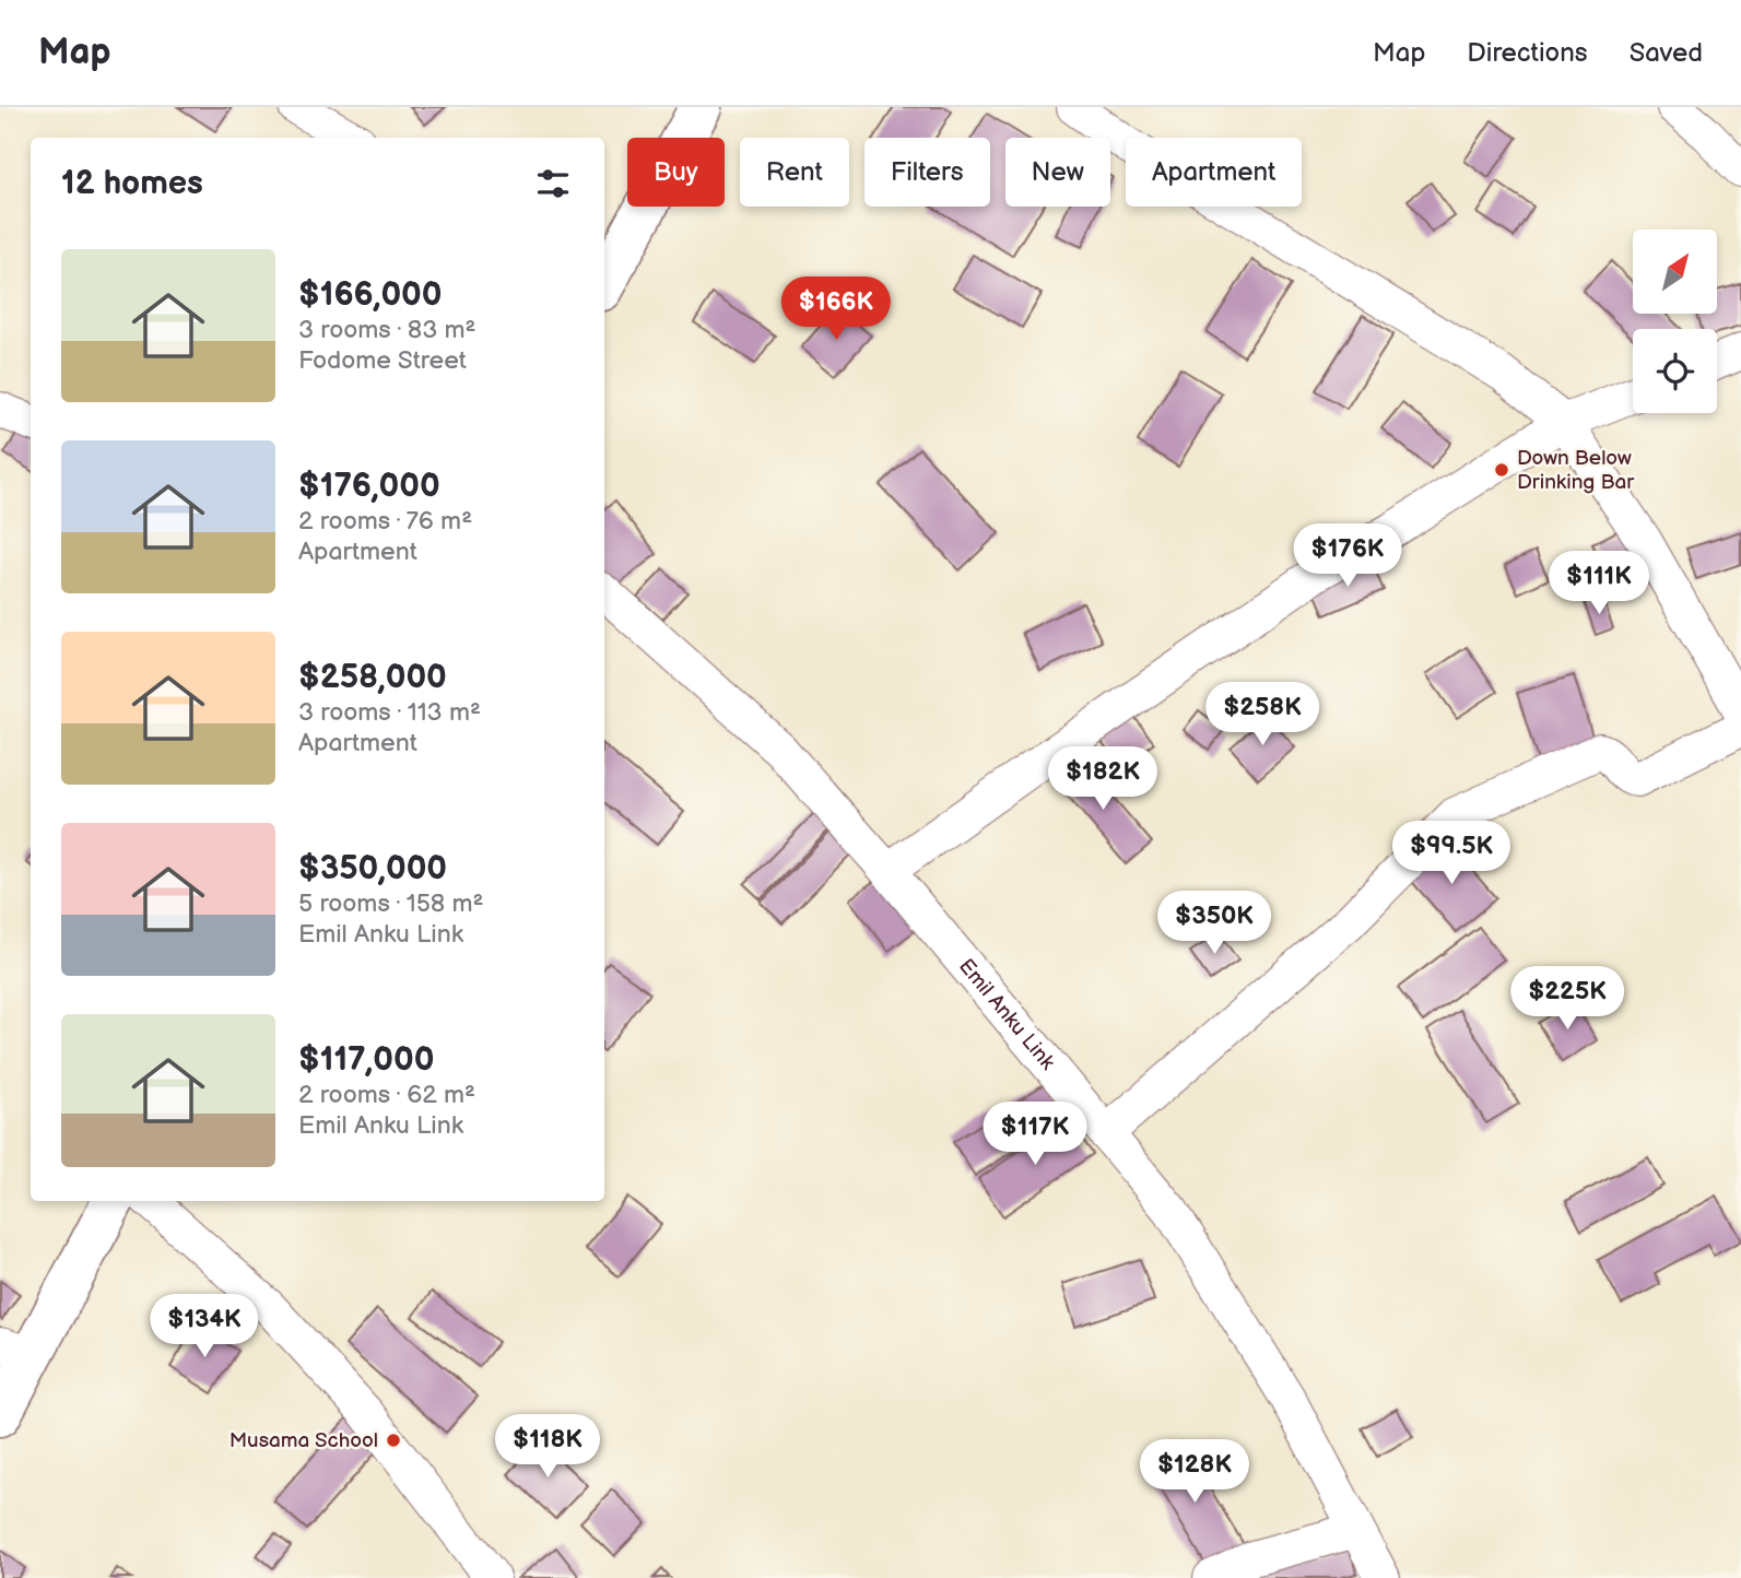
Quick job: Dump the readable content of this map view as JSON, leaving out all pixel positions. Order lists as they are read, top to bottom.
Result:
{
  "streets": {
    "street": ["Emil Anku Link"]
  },
  "places": ["Down Below Drinking Bar", "Musama School"],
  "north": "top right",
  "page": {
    "header": "Map",
    "nav": ["Map", "Directions", "Saved"],
    "chip": [
      "Buy",
      "Rent",
      "Filters",
      "New",
      "Apartment"
    ],
    "heading": "12 homes",
    "list": [
      {
        "name": "$166,000",
        "note": "3 rooms · 83 m² · Fodome Street"
      },
      {
        "name": "$176,000",
        "note": "2 rooms · 76 m² · Apartment"
      },
      {
        "name": "$258,000",
        "note": "3 rooms · 113 m² · Apartment"
      },
      {
        "name": "$350,000",
        "note": "5 rooms · 158 m² · Emil Anku Link"
      },
      {
        "name": "$117,000",
        "note": "2 rooms · 62 m² · Emil Anku Link"
      }
    ],
    "price": [
      "$166K",
      "$176K",
      "$111K",
      "$258K",
      "$182K",
      "$99.5K",
      "$350K",
      "$225K",
      "$117K",
      "$134K",
      "$118K",
      "$128K"
    ]
  }
}
